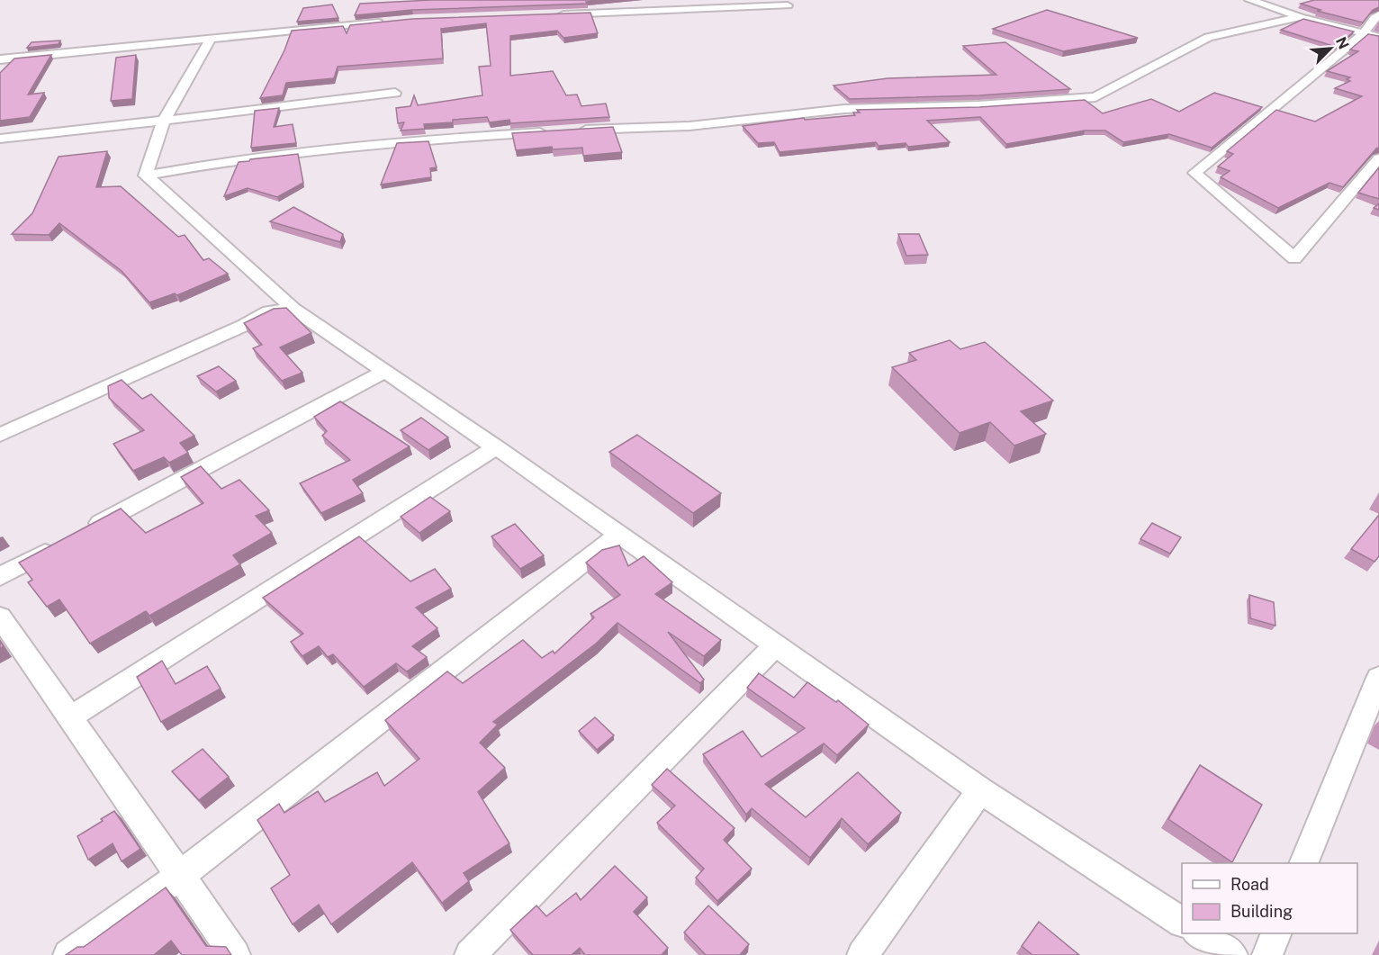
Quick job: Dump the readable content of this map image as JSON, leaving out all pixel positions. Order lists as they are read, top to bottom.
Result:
{
  "legend": ["Road", "Building"],
  "north": "top right"
}
